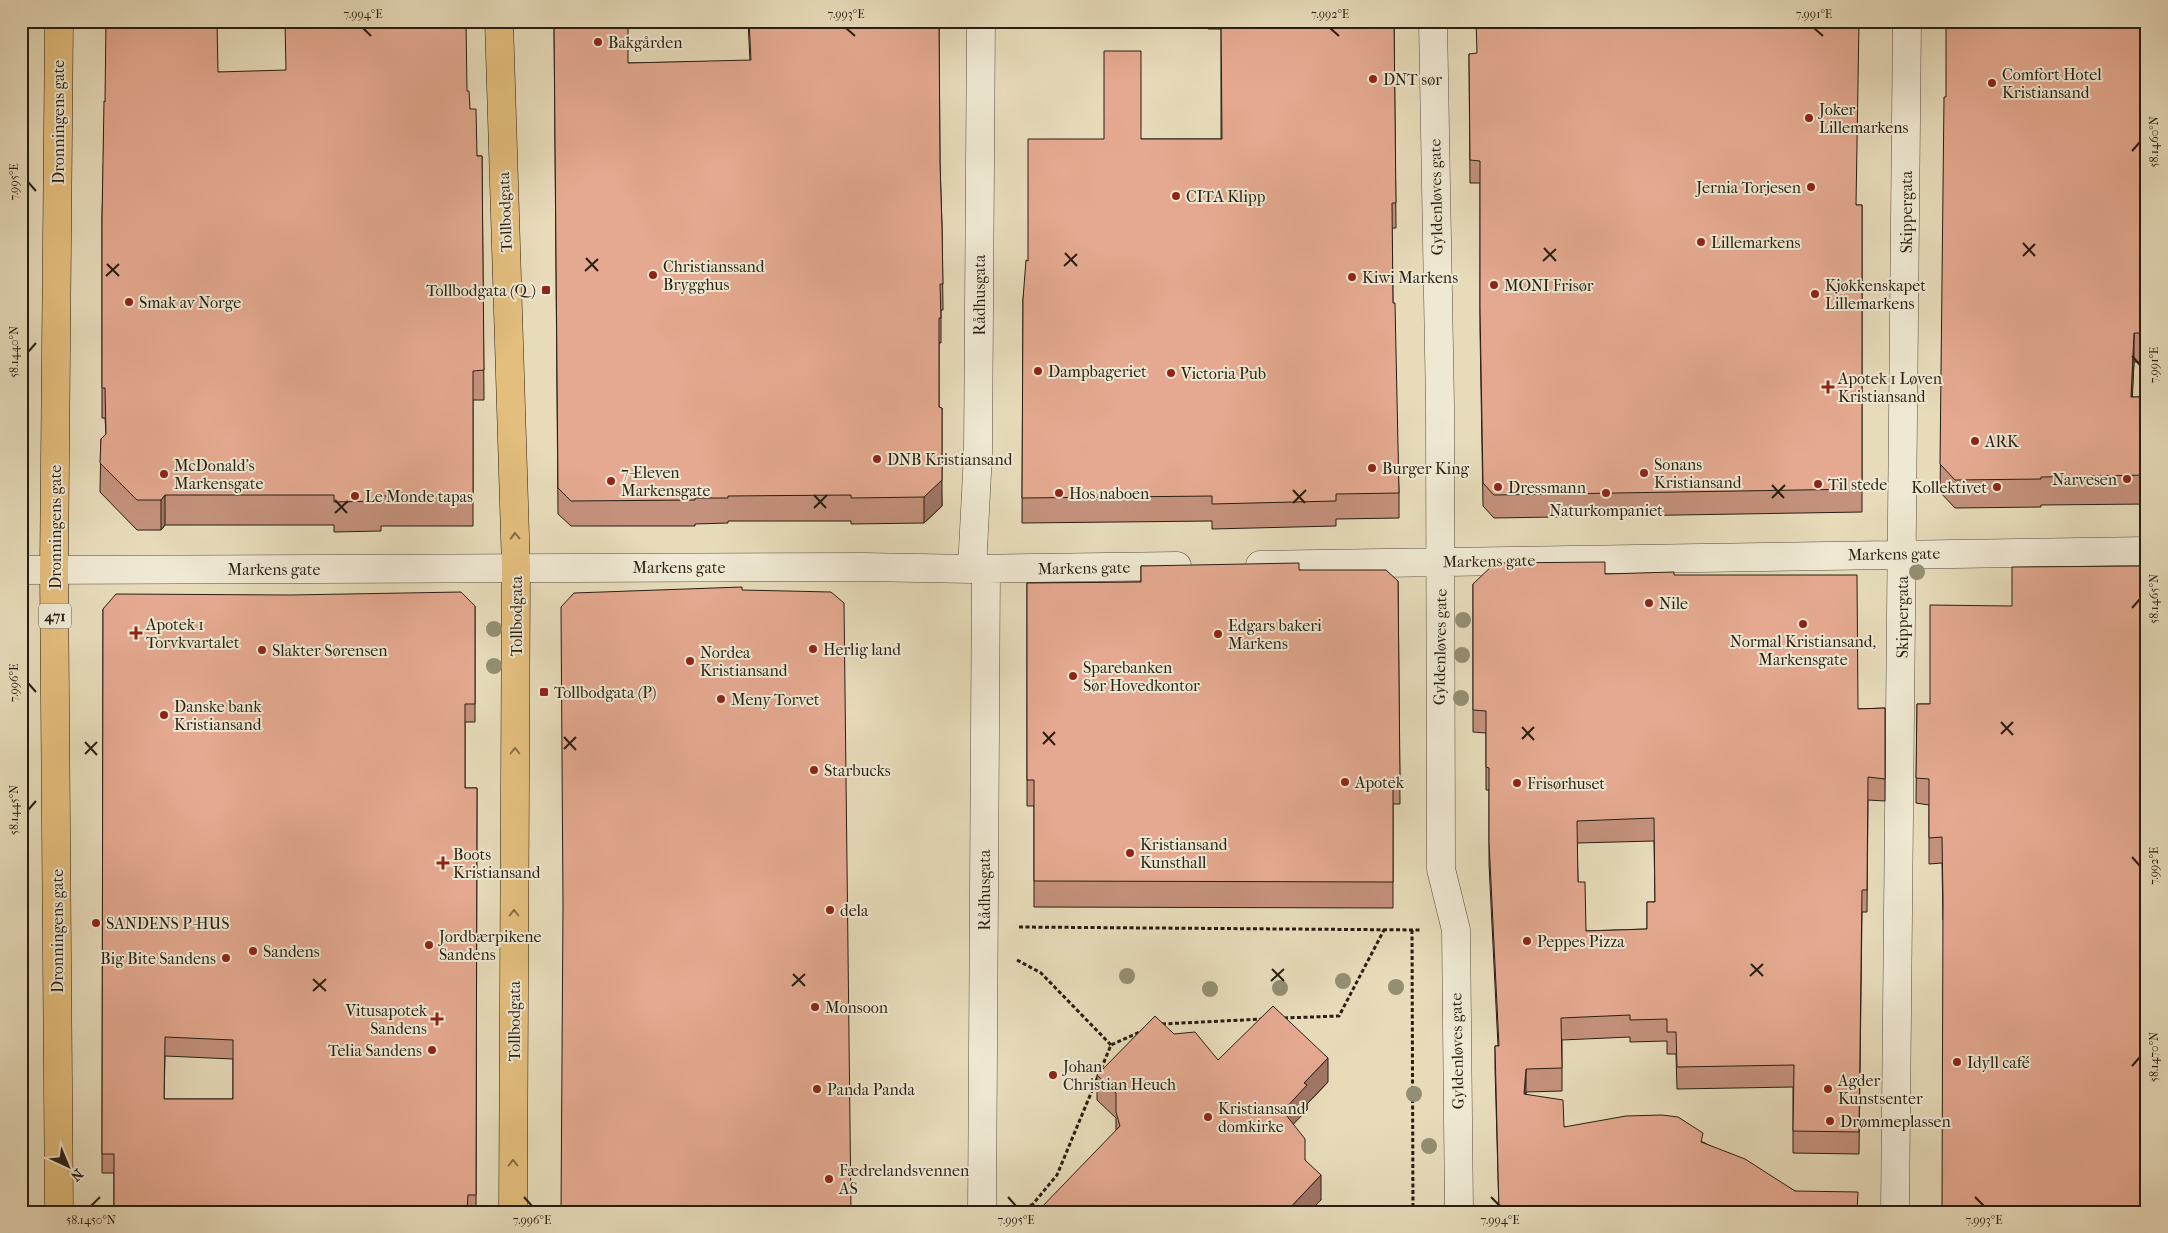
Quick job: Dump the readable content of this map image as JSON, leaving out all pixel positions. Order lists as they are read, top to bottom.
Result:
{
  "streets": {
    "main road": ["Dronningens gate", "Tollbodgata", "471"],
    "street": [
      "Gyldenløves gate",
      "Skippergata",
      "Rådhusgata",
      "Markens gate"
    ]
  },
  "crossings": [
    ["Dronningens gate", "Markens gate"],
    ["Gyldenløves gate", "Markens gate"],
    ["Tollbodgata", "Markens gate"],
    ["Skippergata", "Markens gate"],
    ["Rådhusgata", "Markens gate"]
  ],
  "one_way": ["Tollbodgata"],
  "places": {
    "other": [
      "Bakgården",
      "DNT sør",
      "Comfort Hotel Kristiansand",
      "Joker Lillemarkens",
      "Jernia Torjesen",
      "CITA Klipp",
      "Lillemarkens",
      "Christianssand Brygghus",
      "Kiwi Markens",
      "MONI Frisør",
      "Kjøkkenskapet Lillemarkens",
      "Smak av Norge",
      "Dampbageriet",
      "Victoria Pub",
      "ARK",
      "DNB Kristiansand",
      "Burger King",
      "Sonans Kristiansand",
      "McDonald's Markensgate",
      "Narvesen",
      "7-Eleven Markensgate",
      "Til stede",
      "Dressmann",
      "Kollektivet",
      "Hos naboen",
      "Naturkompaniet",
      "Le Monde tapas",
      "Nile",
      "Normal Kristiansand, Markensgate",
      "Edgars bakeri Markens",
      "Herlig land",
      "Slakter Sørensen",
      "Nordea Kristiansand",
      "Sparebanken Sør Hovedkontor",
      "Meny Torvet",
      "Danske bank Kristiansand",
      "Starbucks",
      "Apotek",
      "Frisørhuset",
      "Kristiansand Kunsthall",
      "dela",
      "SANDENS P-HUS",
      "Peppes Pizza",
      "Jordbærpikene Sandens",
      "Sandens",
      "Big Bite Sandens",
      "Monsoon",
      "Telia Sandens",
      "Idyll café",
      "Johan Christian Heuch",
      "Panda Panda",
      "Agder Kunstsenter",
      "Kristiansand domkirke",
      "Drømmeplassen",
      "Fædrelandsvennen AS"
    ],
    "transit": ["Tollbodgata (Q)", "Tollbodgata (P)"],
    "health": [
      "Apotek 1 Løven Kristiansand",
      "Apotek 1 Torvkvartalet",
      "Boots Kristiansand",
      "Vitusapotek Sandens"
    ]
  },
  "north": "bottom right",
  "coordinates": [
    "7.994°E",
    "7.993°E",
    "7.992°E",
    "7.991°E",
    "58.1460°N",
    "7.995°E",
    "58.1440°N",
    "58.1465°N",
    "7.996°E",
    "58.1445°N",
    "58.1470°N",
    "58.1450°N"
  ]
}
